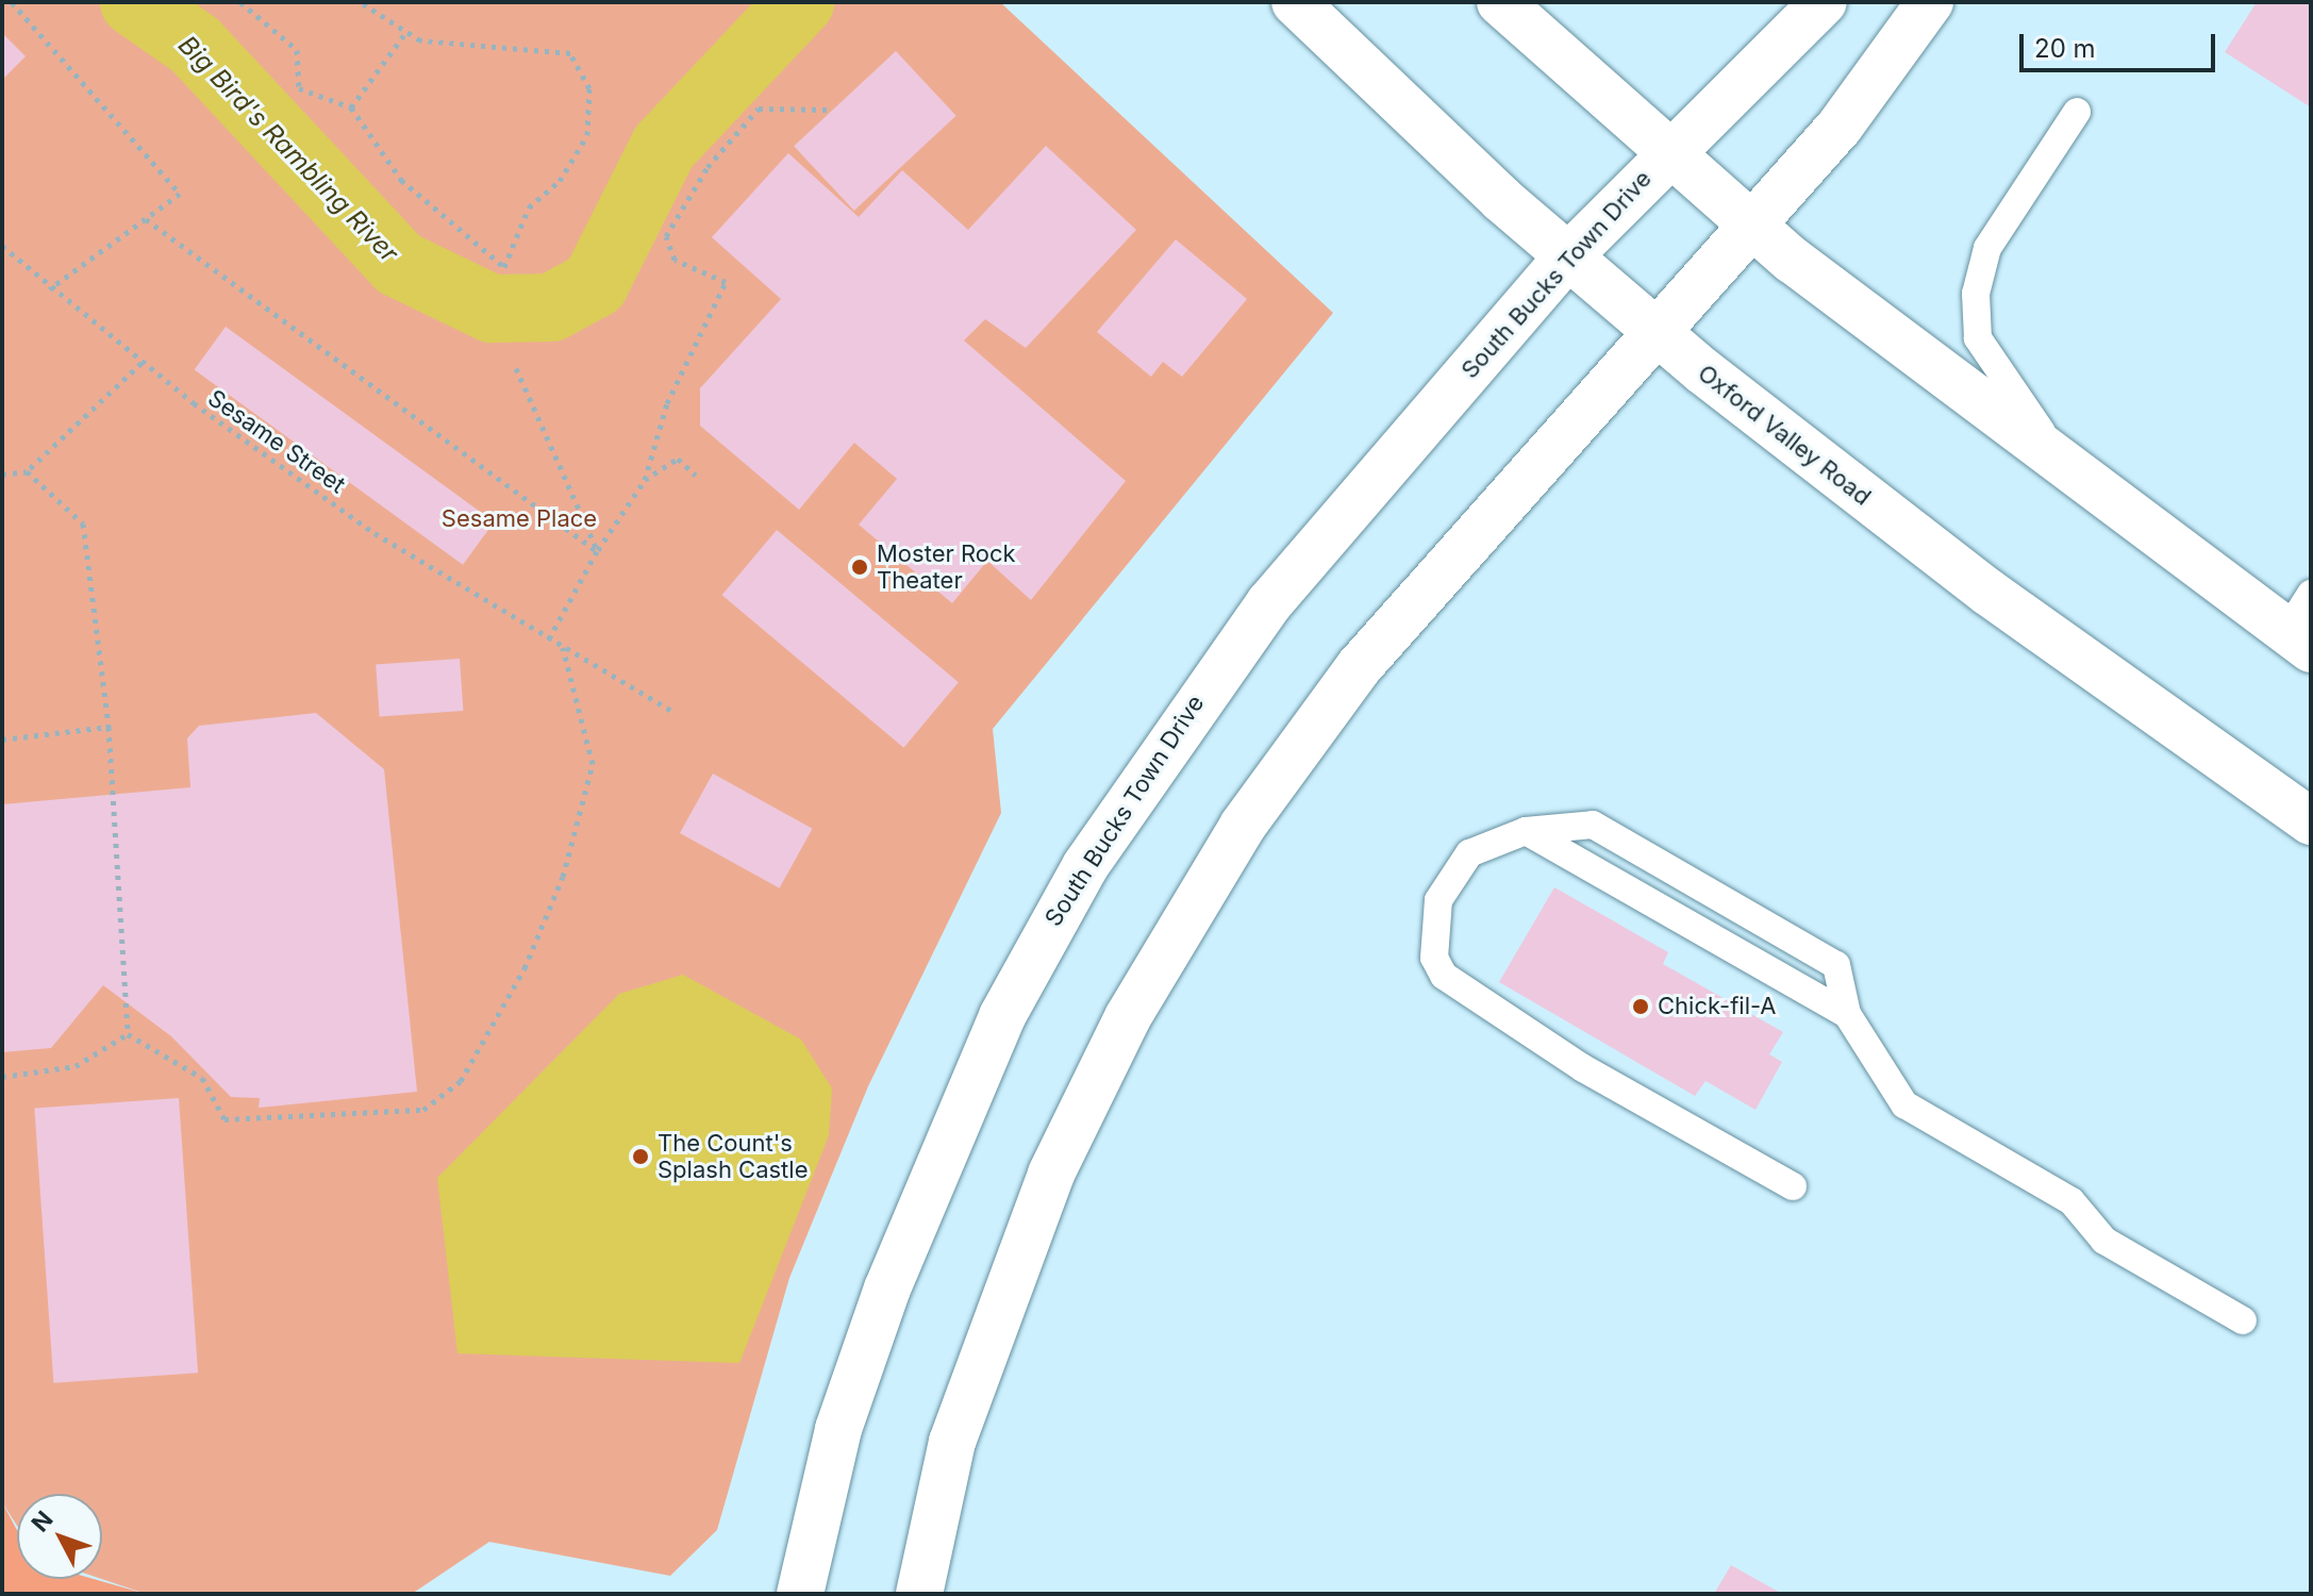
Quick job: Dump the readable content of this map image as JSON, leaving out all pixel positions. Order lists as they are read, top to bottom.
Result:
{
  "streets": {
    "street": ["South Bucks Town Drive", "Oxford Valley Road"],
    "path": ["Sesame Street"]
  },
  "crossings": [
    ["South Bucks Town Drive", "Oxford Valley Road"]
  ],
  "water": ["Big Bird's Rambling River"],
  "parks": ["Sesame Place"],
  "places": ["Moster Rock Theater", "Chick-fil-A", "The Count's Splash Castle"],
  "scale_bar": "20 m",
  "north": "top left"
}
